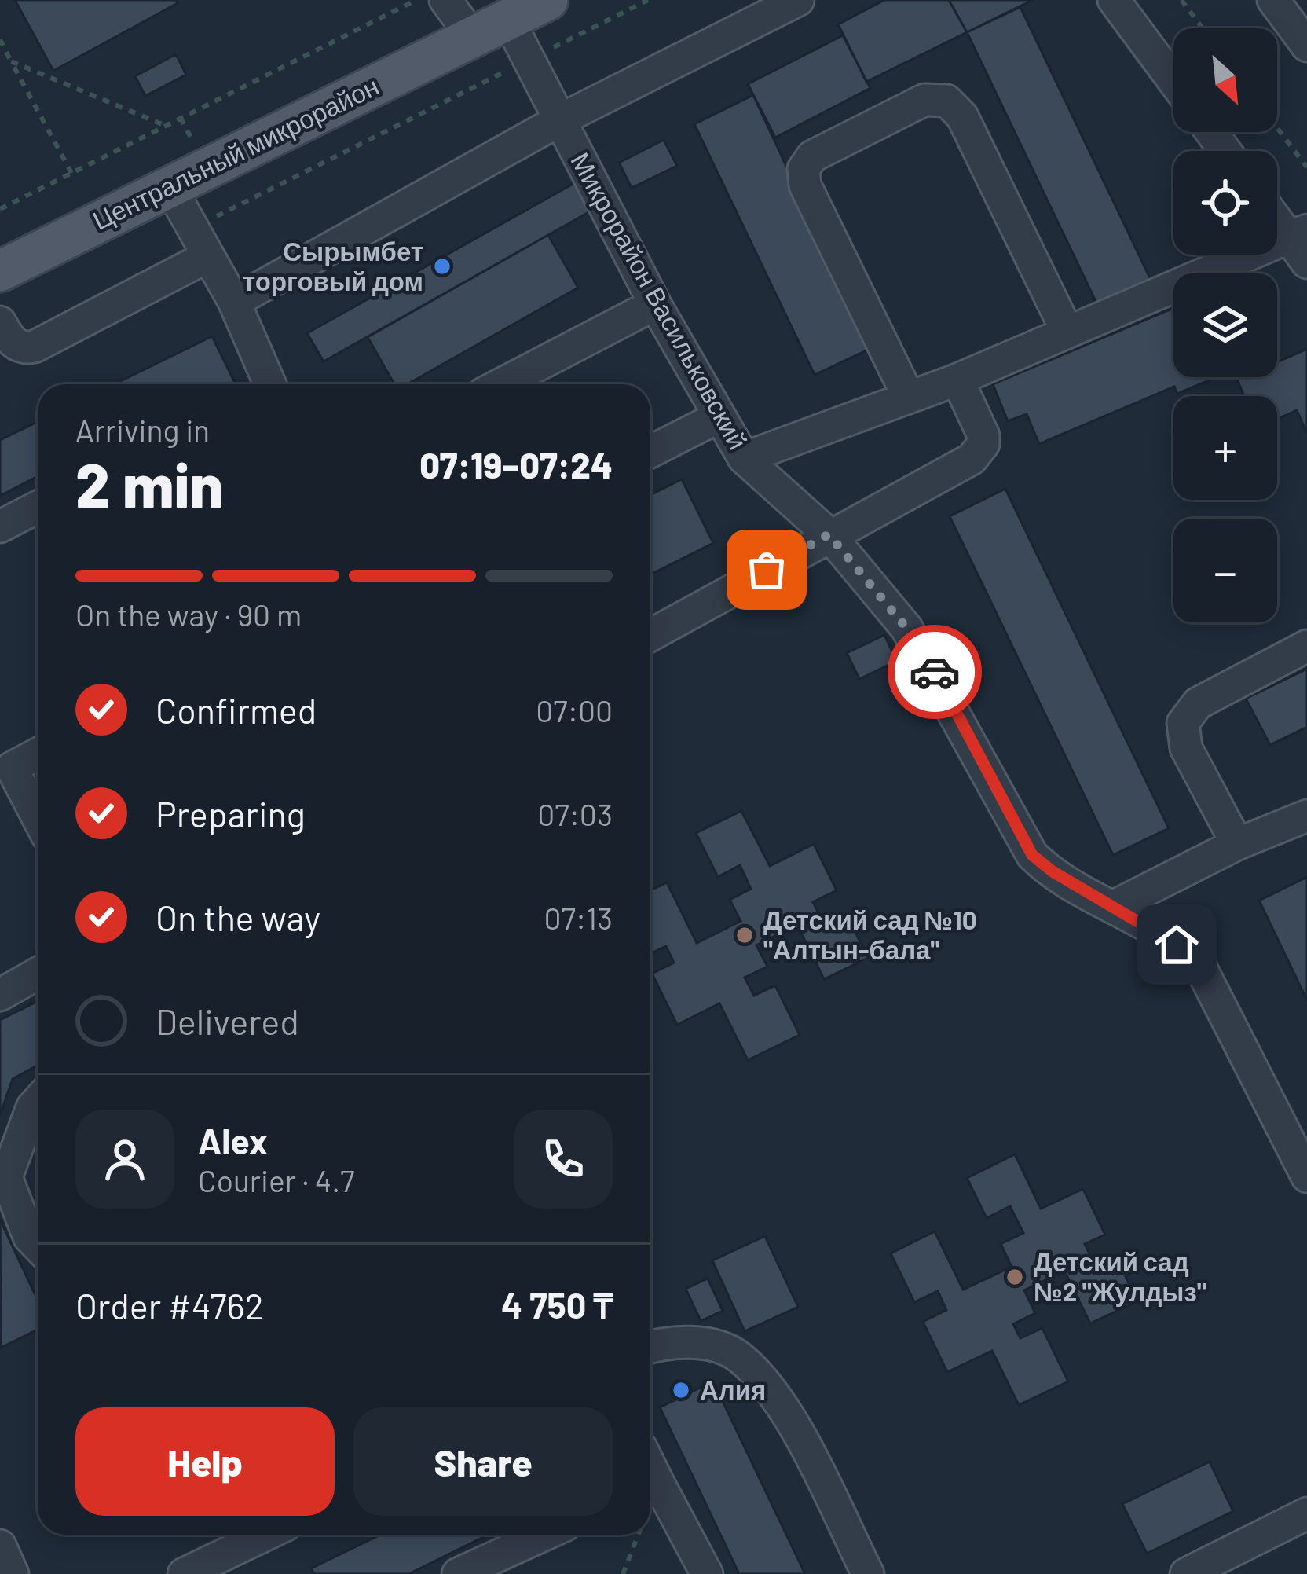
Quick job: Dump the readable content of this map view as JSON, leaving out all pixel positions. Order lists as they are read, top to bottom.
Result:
{
  "streets": {
    "main road": ["Центральный микрорайон"],
    "street": ["Микрорайон Васильковский"]
  },
  "crossings": [
    ["Центральный микрорайон", "Микрорайон Васильковский"]
  ],
  "places": [
    "Сырымбет торговый дом",
    "Детский сад №10 \"Алтын-бала\"",
    "Детский сад №2 \"Жулдыз\"",
    "Алия"
  ],
  "north": "bottom right",
  "page": {
    "map_buttons": ["+", "−"],
    "heading": ["2 min", "Arriving in", "07:19–07:24"],
    "panel": [
      "Alex",
      "Courier · 4.7",
      "Order #4762",
      "4 750 ₸"
    ],
    "bar": "On the way · 90 m",
    "list": [
      ["Confirmed", "07:00"],
      ["Preparing", "07:03"],
      ["On the way", "07:13"],
      "Delivered"
    ],
    "buttons": ["Help", "Share"]
  }
}
